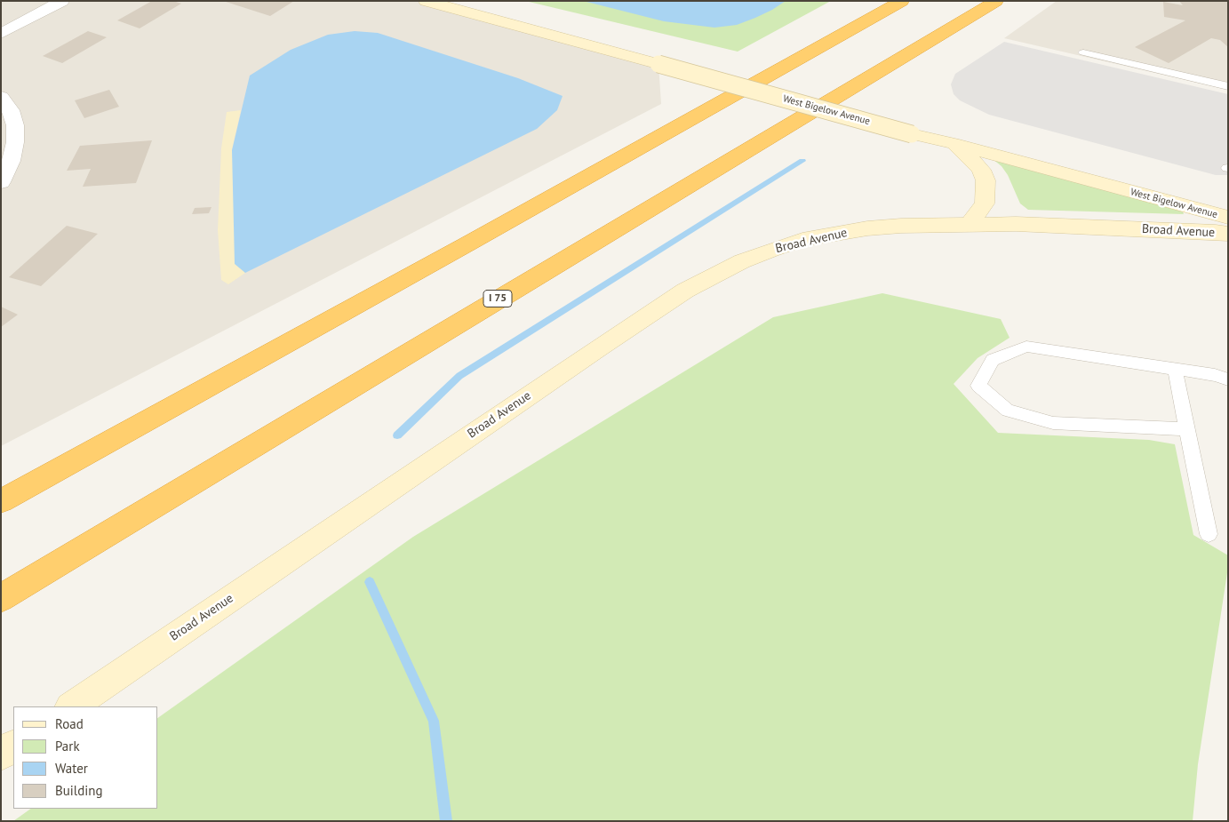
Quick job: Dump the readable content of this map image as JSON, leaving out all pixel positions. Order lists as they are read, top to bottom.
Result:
{
  "streets": {
    "highway": ["I 75"],
    "main road": ["West Bigelow Avenue", "Broad Avenue"]
  },
  "legend": [
    "Road",
    "Park",
    "Water",
    "Building"
  ]
}
